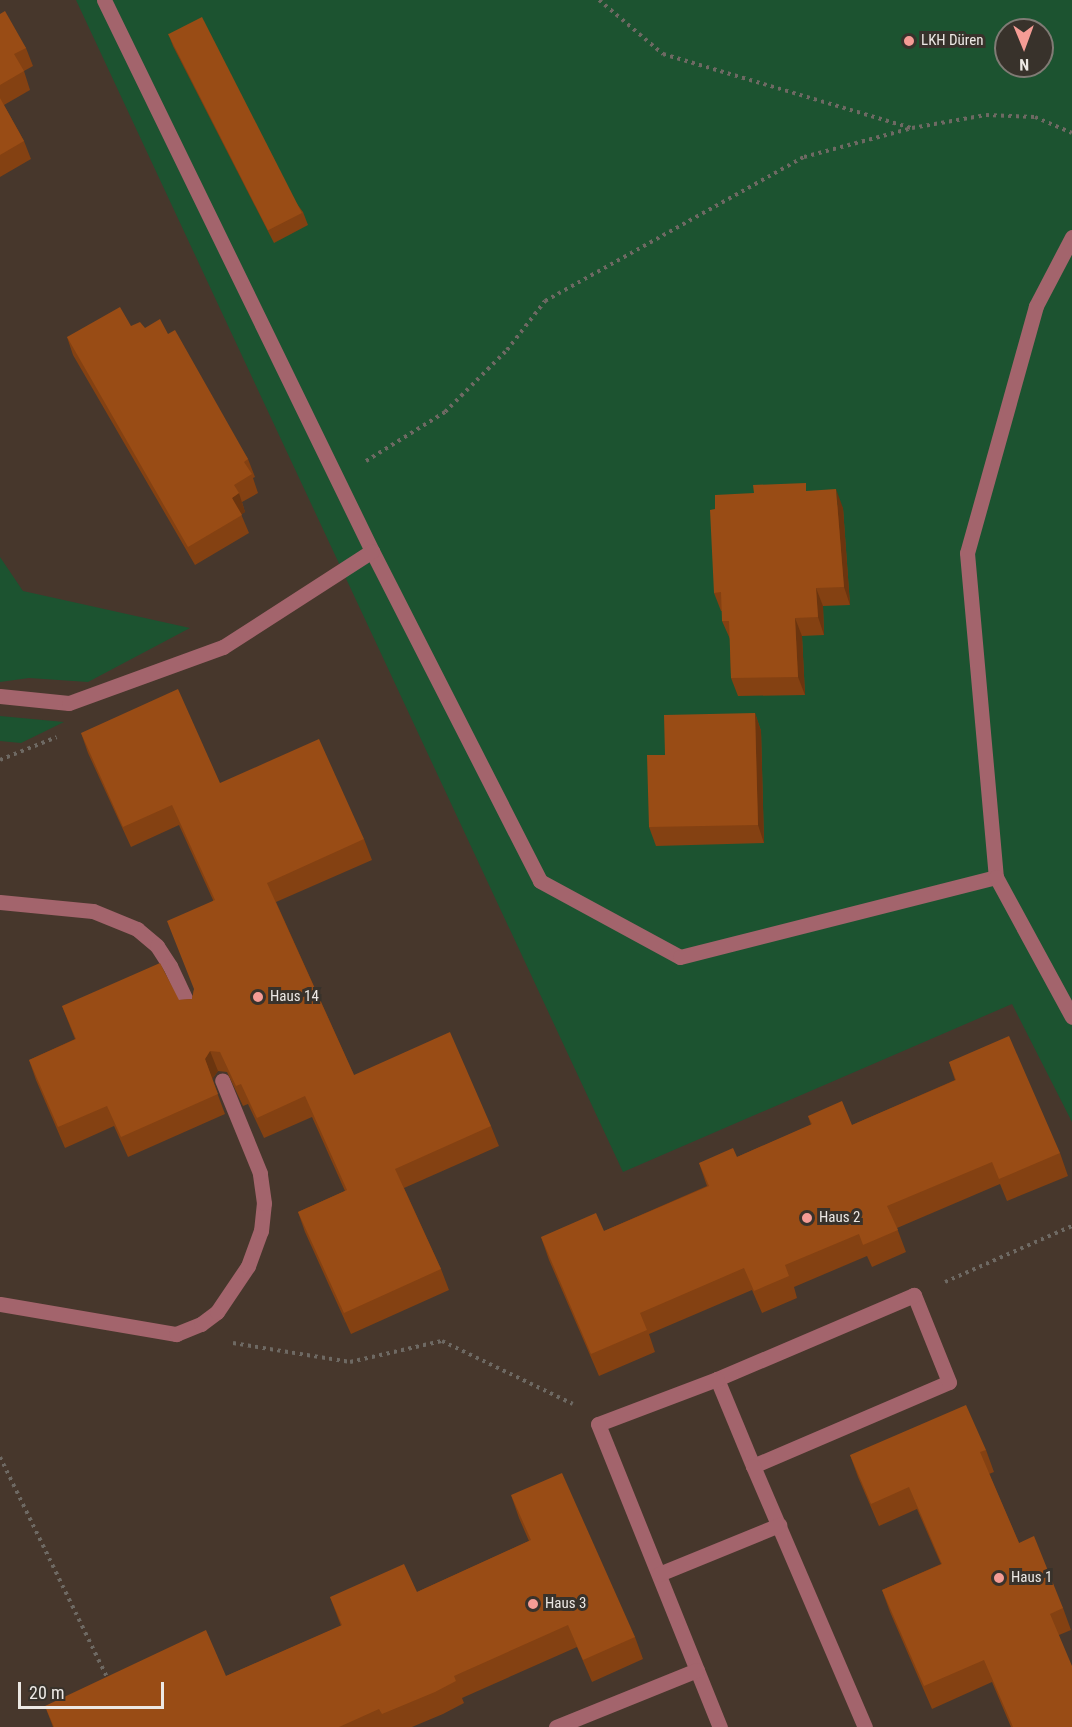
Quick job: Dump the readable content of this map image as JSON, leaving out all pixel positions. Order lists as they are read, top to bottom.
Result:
{
  "places": [
    "LKH Düren",
    "Haus 14",
    "Haus 2",
    "Haus 1",
    "Haus 3"
  ],
  "scale_bar": "20 m",
  "north": "bottom"
}
